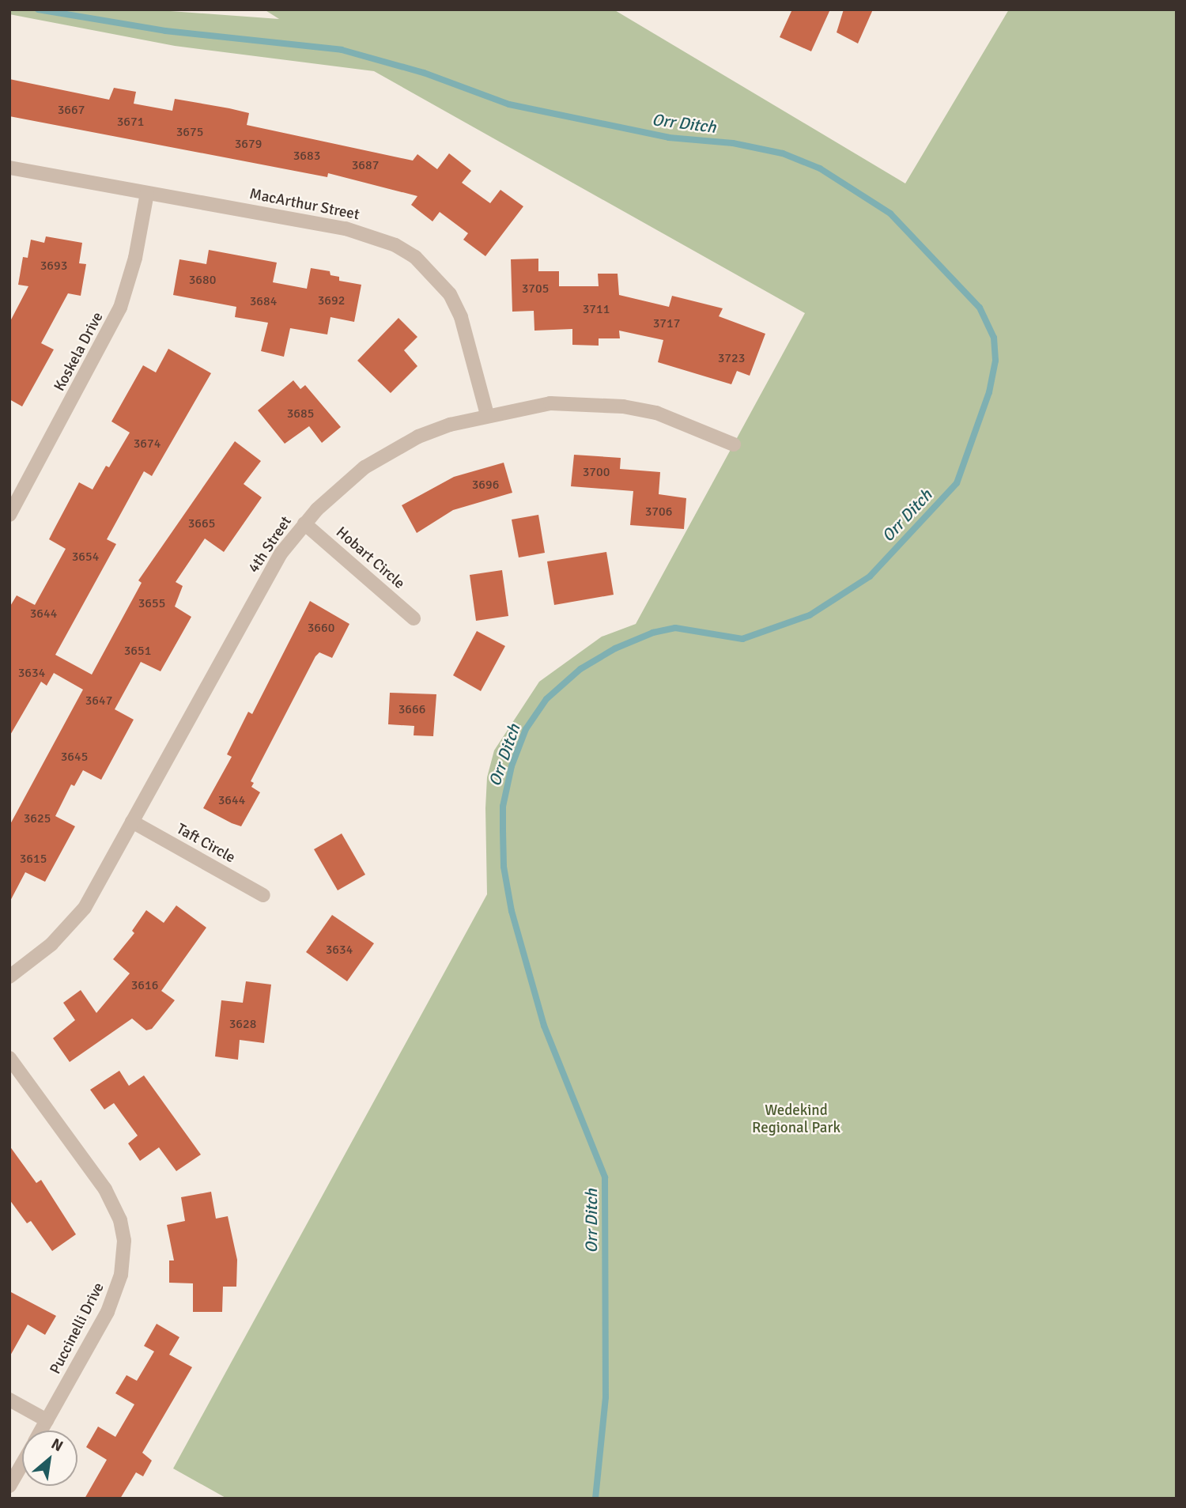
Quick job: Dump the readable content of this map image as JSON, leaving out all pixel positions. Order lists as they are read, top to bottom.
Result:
{
  "streets": {
    "street": [
      "MacArthur Street",
      "Koskela Drive",
      "4th Street",
      "Hobart Circle",
      "Taft Circle",
      "Puccinelli Drive"
    ]
  },
  "crossings": [
    ["MacArthur Street", "Koskela Drive"],
    ["MacArthur Street", "4th Street"],
    ["4th Street", "Hobart Circle"],
    ["4th Street", "Taft Circle"]
  ],
  "water": ["Orr Ditch"],
  "parks": ["Wedekind Regional Park"],
  "house_numbers": [
    "3667",
    "3671",
    "3675",
    "3679",
    "3683",
    "3687",
    "3693",
    "3680",
    "3705",
    "3692",
    "3684",
    "3711",
    "3717",
    "3723",
    "3685",
    "3674",
    "3700",
    "3696",
    "3706",
    "3665",
    "3654",
    "3655",
    "3644",
    "3660",
    "3651",
    "3634",
    "3647",
    "3666",
    "3645",
    "3644",
    "3625",
    "3615",
    "3634",
    "3616",
    "3628"
  ],
  "north": "top right"
}
